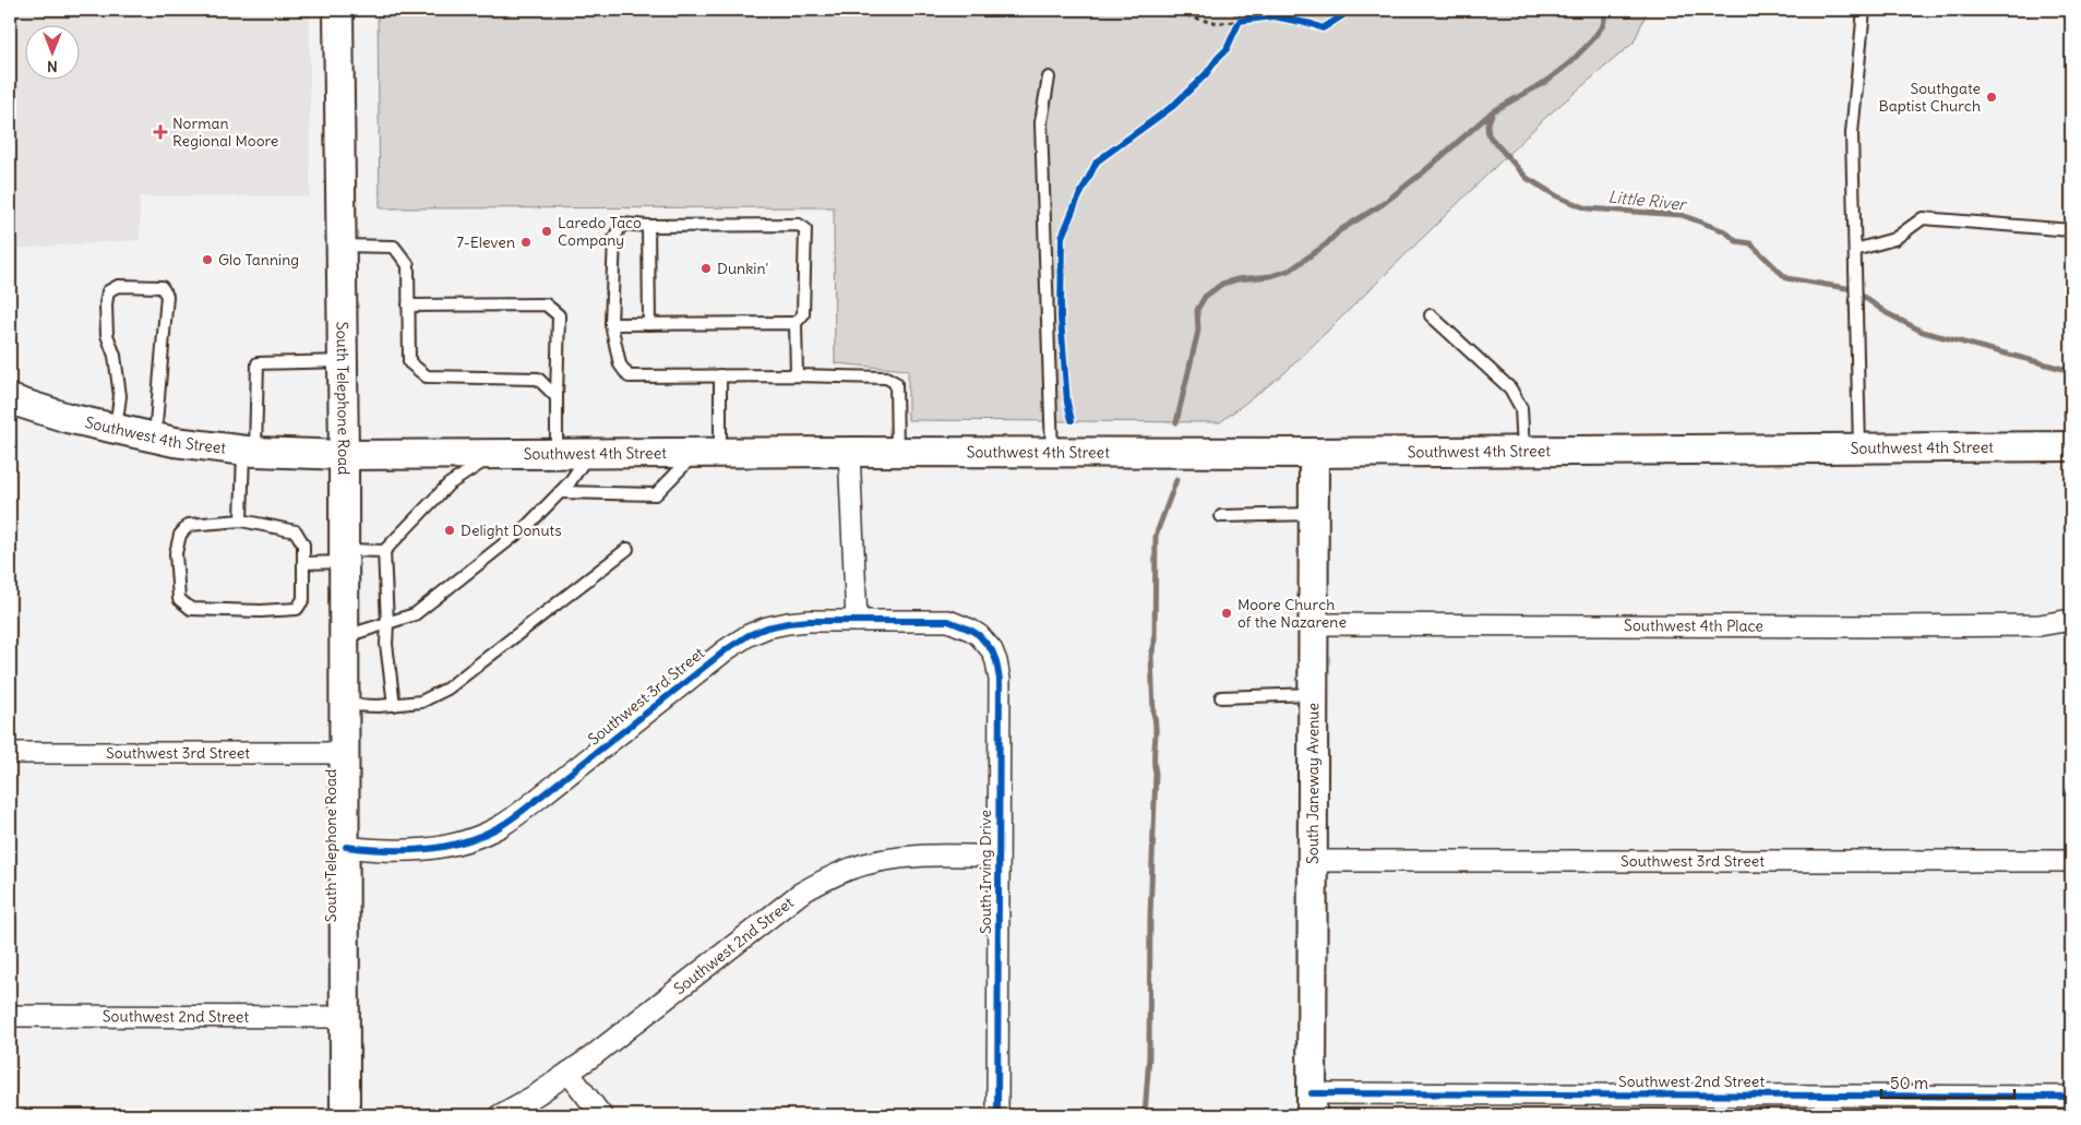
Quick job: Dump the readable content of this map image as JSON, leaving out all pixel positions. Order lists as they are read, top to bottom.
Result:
{
  "streets": {
    "main road": ["South Telephone Road", "Southwest 4th Street", "South Janeway Avenue"],
    "street": [
      "Southwest 4th Place",
      "Southwest 3rd Street",
      "South Irving Drive",
      "Southwest 2nd Street"
    ]
  },
  "crossings": [
    ["South Telephone Road", "Southwest 4th Street"],
    ["South Telephone Road", "Southwest 3rd Street"],
    ["South Telephone Road", "Southwest 2nd Street"],
    ["Southwest 4th Street", "South Janeway Avenue"],
    ["Southwest 4th Place", "South Janeway Avenue"],
    ["Southwest 3rd Street", "South Janeway Avenue"],
    ["Southwest 3rd Street", "South Irving Drive"],
    ["South Janeway Avenue", "Southwest 2nd Street"],
    ["South Irving Drive", "Southwest 2nd Street"]
  ],
  "water": ["Little River"],
  "places": {
    "other": [
      "Southgate Baptist Church",
      "Laredo Taco Company",
      "7-Eleven",
      "Glo Tanning",
      "Dunkin'",
      "Delight Donuts",
      "Moore Church of the Nazarene"
    ],
    "health": ["Norman Regional Moore"]
  },
  "scale_bar": "50 m",
  "north": "bottom"
}
